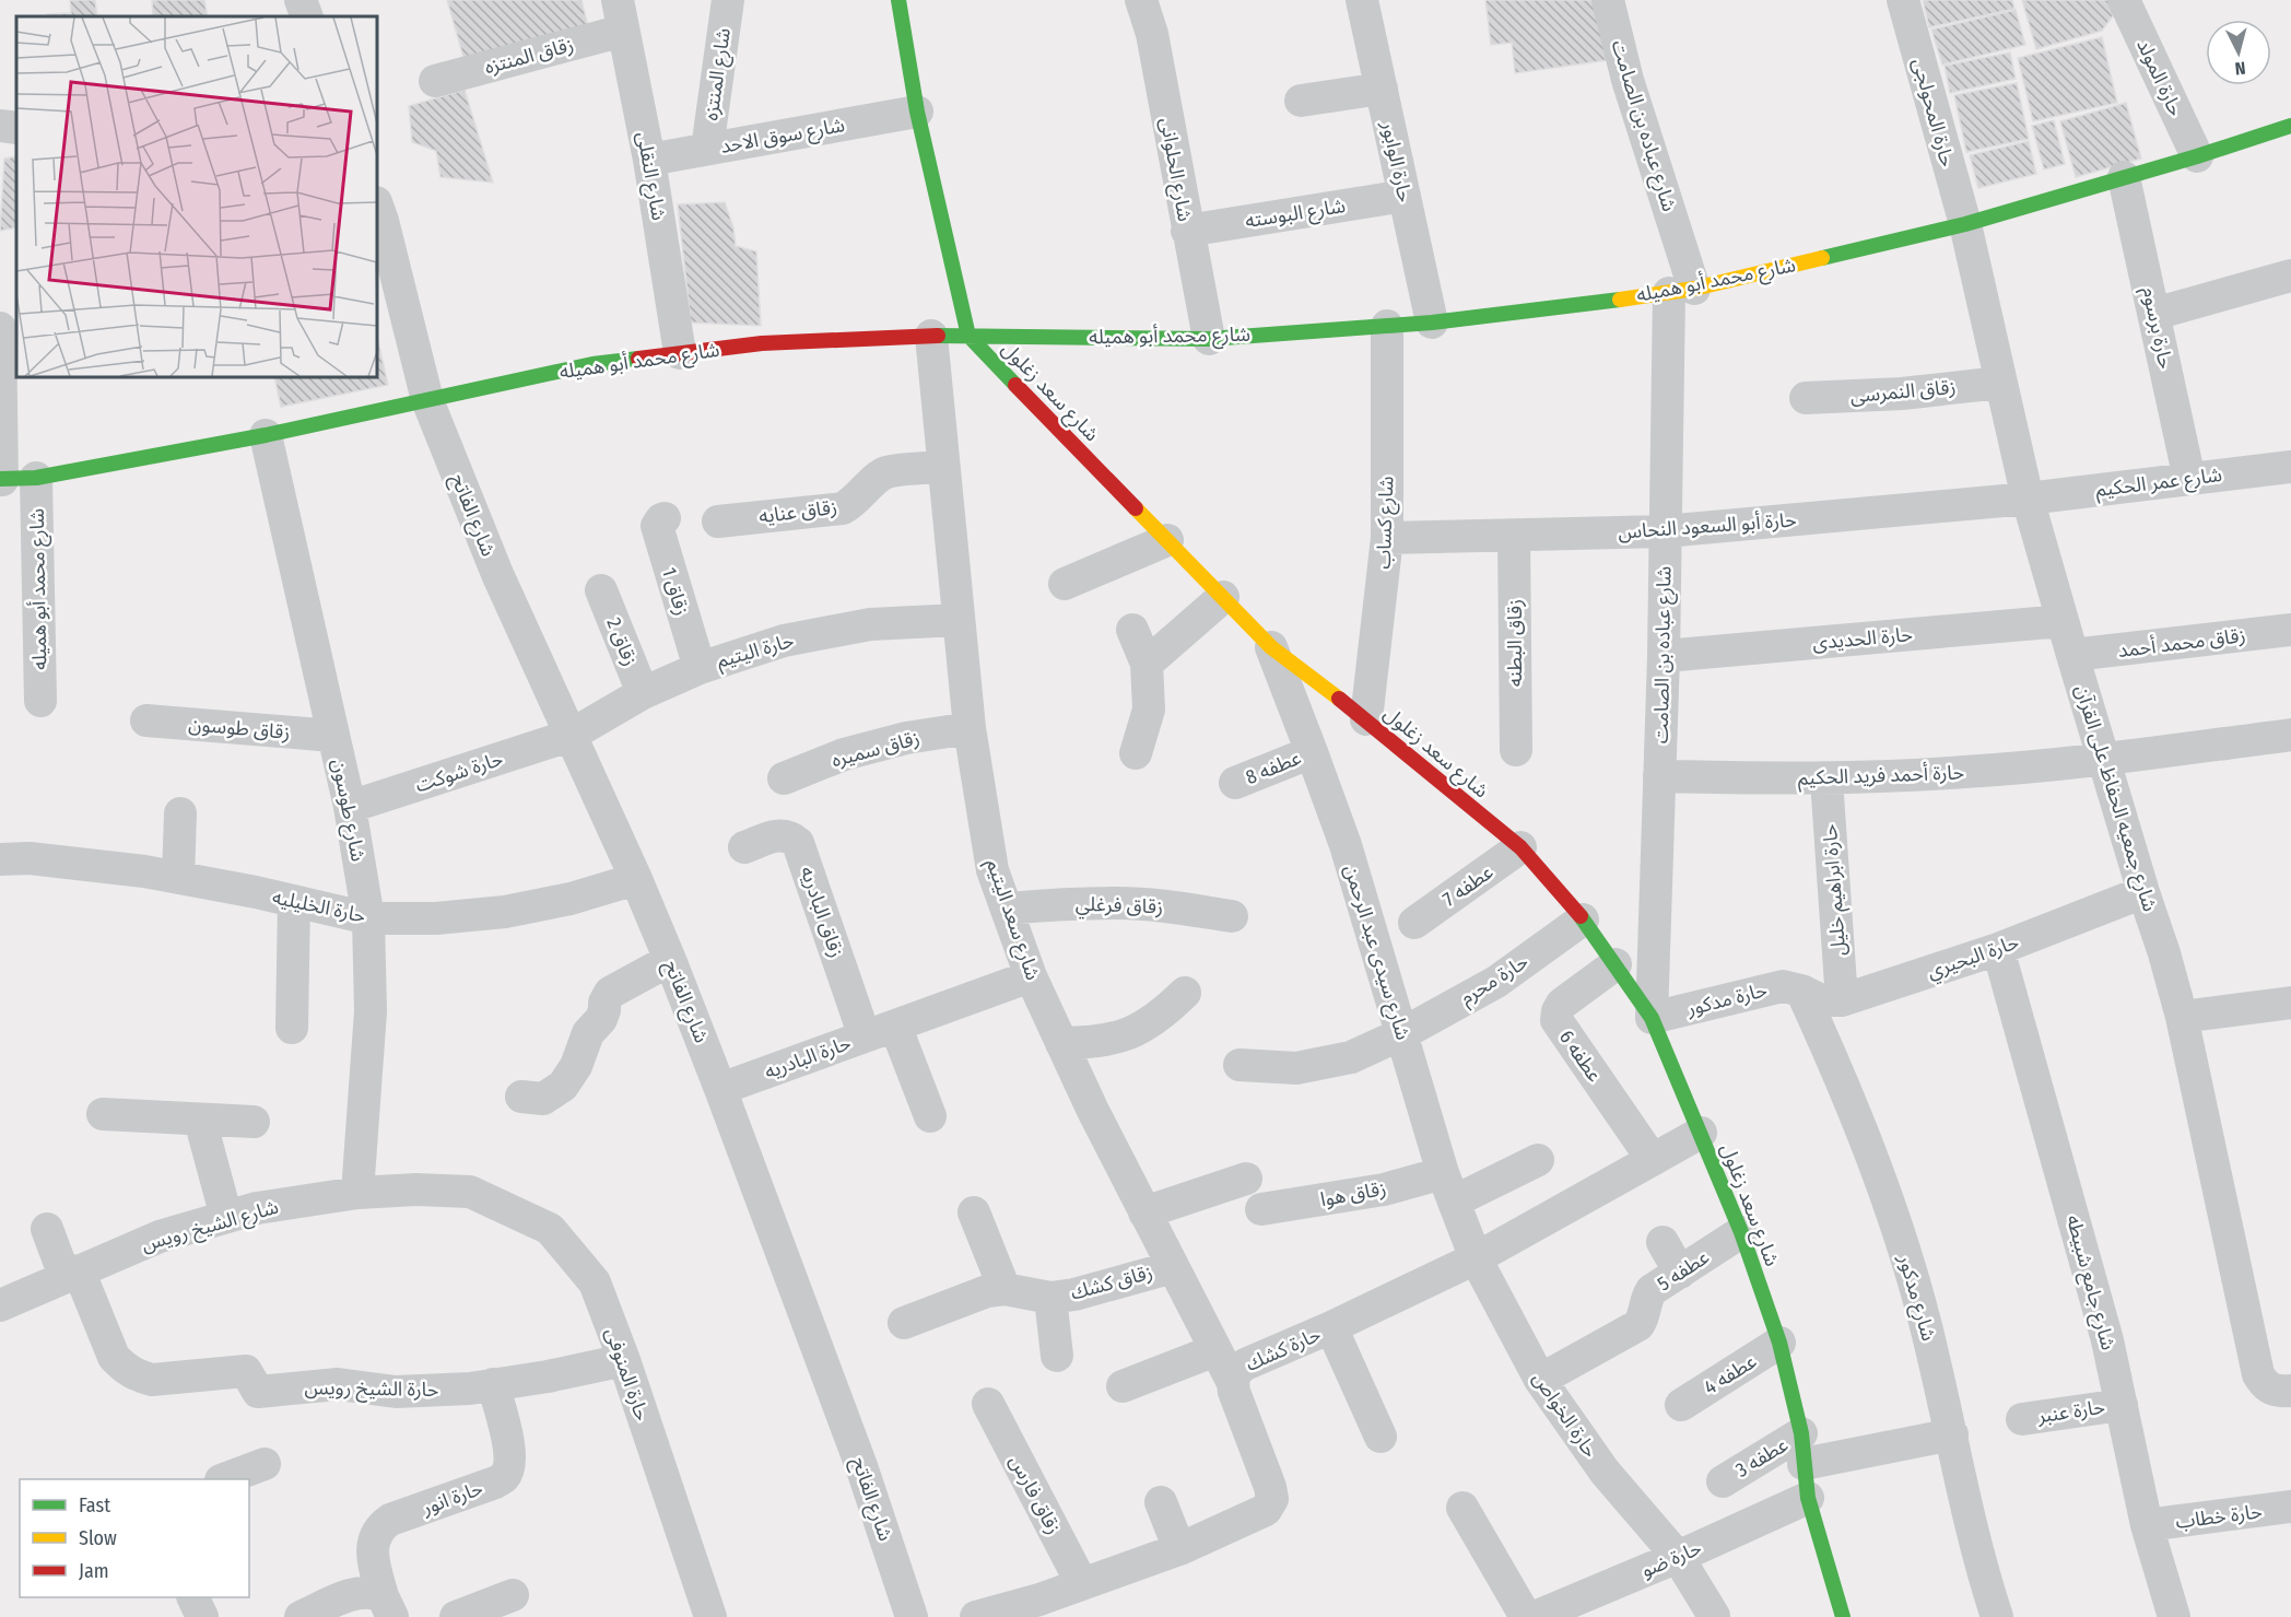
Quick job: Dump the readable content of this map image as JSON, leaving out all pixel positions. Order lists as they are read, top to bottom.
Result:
{
  "streets": {
    "street": [
      "زقاق المنتزه",
      "شارع المنتزه",
      "حارة المولد",
      "حارة المحولجى",
      "شارع عباده بن الصامت",
      "شارع سوق الاحد",
      "حارة الوابور",
      "شارع الحلوانى",
      "شارع النقلى",
      "شارع البوسته",
      "شارع محمد أبو هميله",
      "حارة برسوم",
      "شارع سعد زغلول",
      "زقاق النمرسى",
      "شارع عمر الحكيم",
      "زقاق عنايه",
      "شارع الفاتح",
      "شارع كساب",
      "حارة أبو السعود النحاس",
      "زقاق 1",
      "حارة الحديدى",
      "زقاق 2",
      "زقاق البطنه",
      "زقاق محمد أحمد",
      "حارة اليتيم",
      "زقاق طوسون",
      "زقاق سميره",
      "عطفه 8",
      "حارة شوكت",
      "حارة أحمد فريد الحكيم",
      "شارع جمعيه الحفاظ على القرآن",
      "شارع طوسون",
      "عطفه 7",
      "حارة ابراهيم خليل",
      "زقاق فرغلي",
      "حارة الخليليه",
      "زقاق البادريه",
      "شارع سعد اليتيم",
      "شارع سيدى عبد الرحمن",
      "حارة البحيري",
      "حارة محرم",
      "حارة مدكور",
      "عطفه 6",
      "حارة البادريه",
      "زقاق هوا",
      "شارع الشيخ رويس",
      "عطفه 5",
      "زقاق كشك",
      "شارع جامع شبيطه",
      "شارع مدكور",
      "حارة كشك",
      "حارة المنوفى",
      "عطفه 4",
      "حارة الشيخ رويس",
      "حارة عنبر",
      "حارة الخواص",
      "عطفه 3",
      "زقاق فارس",
      "حارة انور",
      "حارة خطاب",
      "حارة ضو"
    ]
  },
  "crossings": [
    ["زقاق المنتزه", "شارع النقلى"],
    ["شارع المنتزه", "شارع سوق الاحد"],
    ["حارة المولد", "شارع محمد أبو هميله"],
    ["حارة المحولجى", "شارع محمد أبو هميله"],
    ["حارة المحولجى", "شارع جمعيه الحفاظ على القرآن"],
    ["شارع عباده بن الصامت", "شارع محمد أبو هميله"],
    ["شارع عباده بن الصامت", "شارع سعد زغلول"],
    ["شارع عباده بن الصامت", "حارة أبو السعود النحاس"],
    ["شارع عباده بن الصامت", "حارة الحديدى"],
    ["شارع عباده بن الصامت", "حارة أحمد فريد الحكيم"],
    ["شارع عباده بن الصامت", "حارة مدكور"],
    ["شارع سوق الاحد", "شارع النقلى"],
    ["حارة الوابور", "شارع البوسته"],
    ["حارة الوابور", "شارع محمد أبو هميله"],
    ["شارع الحلوانى", "شارع البوسته"],
    ["شارع الحلوانى", "شارع محمد أبو هميله"],
    ["شارع النقلى", "شارع محمد أبو هميله"],
    ["شارع محمد أبو هميله", "حارة برسوم"],
    ["شارع محمد أبو هميله", "شارع سعد زغلول"],
    ["شارع محمد أبو هميله", "شارع الفاتح"],
    ["شارع محمد أبو هميله", "شارع كساب"],
    ["شارع محمد أبو هميله", "شارع جمعيه الحفاظ على القرآن"],
    ["شارع محمد أبو هميله", "شارع طوسون"],
    ["شارع محمد أبو هميله", "شارع سعد اليتيم"],
    ["حارة برسوم", "شارع عمر الحكيم"],
    ["شارع سعد زغلول", "شارع كساب"],
    ["شارع سعد زغلول", "عطفه 7"],
    ["شارع سعد زغلول", "شارع سيدى عبد الرحمن"],
    ["شارع سعد زغلول", "حارة محرم"],
    ["شارع سعد زغلول", "حارة مدكور"],
    ["شارع سعد زغلول", "عطفه 6"],
    ["شارع سعد زغلول", "عطفه 5"],
    ["شارع سعد زغلول", "حارة كشك"],
    ["شارع سعد زغلول", "عطفه 4"],
    ["شارع سعد زغلول", "عطفه 3"],
    ["شارع سعد زغلول", "حارة ضو"],
    ["زقاق النمرسى", "شارع جمعيه الحفاظ على القرآن"],
    ["شارع عمر الحكيم", "حارة أبو السعود النحاس"],
    ["شارع عمر الحكيم", "شارع جمعيه الحفاظ على القرآن"],
    ["زقاق عنايه", "شارع سعد اليتيم"],
    ["شارع الفاتح", "حارة اليتيم"],
    ["شارع الفاتح", "حارة شوكت"],
    ["شارع الفاتح", "حارة الخليليه"],
    ["شارع الفاتح", "حارة البادريه"],
    ["شارع كساب", "حارة أبو السعود النحاس"],
    ["حارة أبو السعود النحاس", "زقاق البطنه"],
    ["حارة أبو السعود النحاس", "شارع جمعيه الحفاظ على القرآن"],
    ["زقاق 1", "حارة اليتيم"],
    ["حارة الحديدى", "شارع جمعيه الحفاظ على القرآن"],
    ["زقاق 2", "حارة اليتيم"],
    ["زقاق محمد أحمد", "شارع جمعيه الحفاظ على القرآن"],
    ["حارة اليتيم", "حارة شوكت"],
    ["حارة اليتيم", "شارع سعد اليتيم"],
    ["زقاق طوسون", "شارع طوسون"],
    ["زقاق سميره", "شارع سعد اليتيم"],
    ["عطفه 8", "شارع سيدى عبد الرحمن"],
    ["حارة شوكت", "شارع طوسون"],
    ["حارة أحمد فريد الحكيم", "شارع جمعيه الحفاظ على القرآن"],
    ["حارة أحمد فريد الحكيم", "حارة ابراهيم خليل"],
    ["شارع جمعيه الحفاظ على القرآن", "حارة البحيري"],
    ["شارع طوسون", "حارة الخليليه"],
    ["شارع طوسون", "شارع الشيخ رويس"],
    ["حارة ابراهيم خليل", "حارة البحيري"],
    ["زقاق فرغلي", "شارع سعد اليتيم"],
    ["زقاق البادريه", "حارة البادريه"],
    ["شارع سعد اليتيم", "حارة البادريه"],
    ["شارع سعد اليتيم", "زقاق كشك"],
    ["شارع سعد اليتيم", "حارة كشك"],
    ["شارع سيدى عبد الرحمن", "حارة محرم"],
    ["شارع سيدى عبد الرحمن", "زقاق هوا"],
    ["شارع سيدى عبد الرحمن", "حارة كشك"],
    ["شارع سيدى عبد الرحمن", "حارة الخواص"],
    ["حارة البحيري", "حارة مدكور"],
    ["حارة البحيري", "شارع جامع شبيطه"],
    ["حارة البحيري", "شارع مدكور"],
    ["حارة مدكور", "شارع مدكور"],
    ["عطفه 6", "حارة كشك"],
    ["شارع الشيخ رويس", "حارة المنوفى"],
    ["شارع الشيخ رويس", "حارة الشيخ رويس"],
    ["عطفه 5", "حارة الخواص"],
    ["شارع جامع شبيطه", "حارة عنبر"],
    ["شارع جامع شبيطه", "حارة خطاب"],
    ["حارة كشك", "حارة الخواص"],
    ["حارة كشك", "زقاق فارس"],
    ["حارة المنوفى", "حارة الشيخ رويس"],
    ["حارة الشيخ رويس", "حارة انور"],
    ["حارة الخواص", "حارة ضو"]
  ],
  "legend": ["Fast", "Slow", "Jam"],
  "north": "bottom"
}
